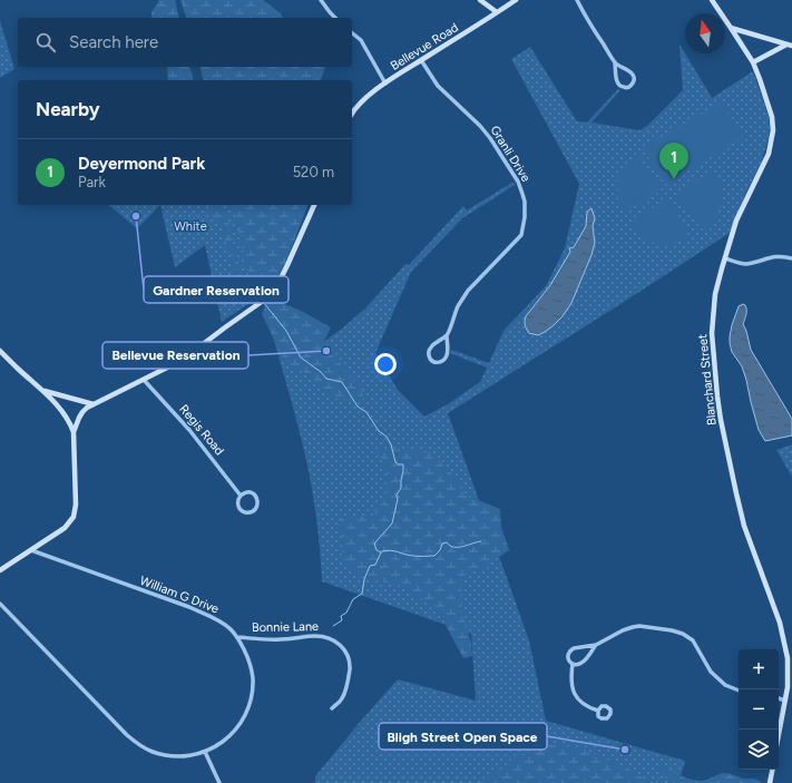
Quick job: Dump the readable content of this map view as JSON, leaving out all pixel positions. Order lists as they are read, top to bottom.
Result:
{
  "streets": {
    "street": [
      "Bellevue Road",
      "Granli Drive",
      "Blanchard Street",
      "Regis Road",
      "William G Drive",
      "Bonnie Lane"
    ]
  },
  "crossings": [
    ["Bellevue Road", "Granli Drive"],
    ["William G Drive", "Bonnie Lane"]
  ],
  "parks": ["White"],
  "places": ["Gardner Reservation", "Bellevue Reservation", "Bligh Street Open Space"],
  "north": "top",
  "page": {
    "search": "Search here",
    "heading": "Nearby",
    "list": [
      {
        "mark": "1",
        "name": "Deyermond Park",
        "note": "Park",
        "value": "520 m"
      }
    ],
    "pins": "1",
    "map_buttons": ["+", "−"]
  }
}
